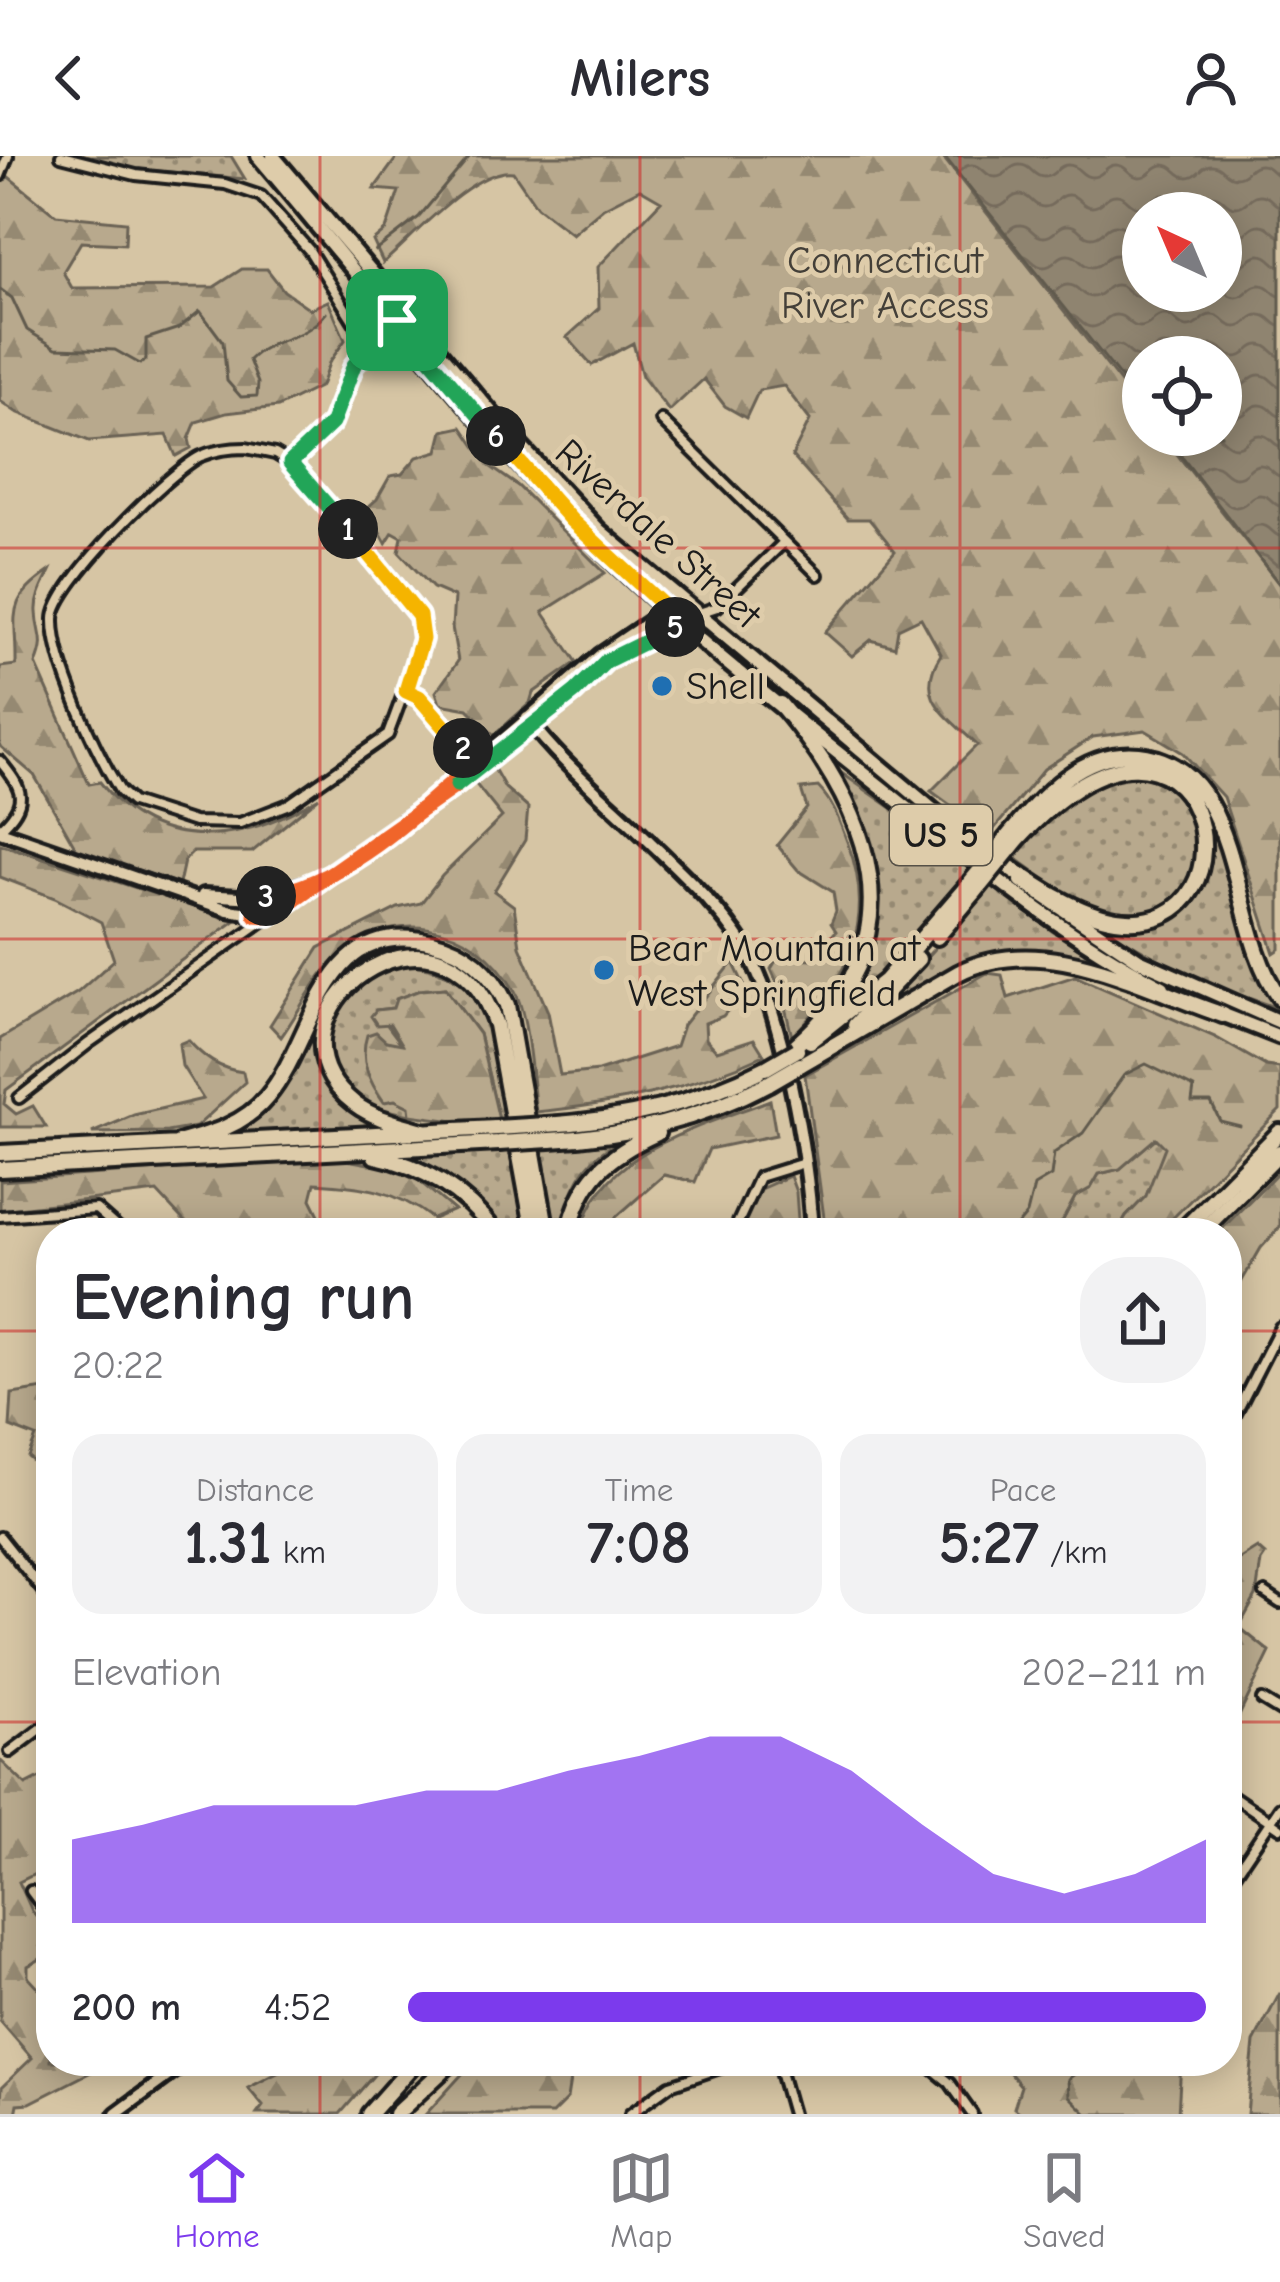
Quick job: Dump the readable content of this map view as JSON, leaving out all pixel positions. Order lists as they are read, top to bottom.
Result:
{
  "streets": {
    "main road": ["Riverdale Street", "US 5"]
  },
  "crossings": [
    ["Riverdale Street", "US 5"]
  ],
  "parks": ["Connecticut River Access"],
  "places": ["Shell", "Bear Mountain at West Springfield"],
  "north": "top left",
  "page": {
    "header": "Milers",
    "pins": [
      "6",
      "1",
      "5",
      "2",
      "3"
    ],
    "heading": ["Evening run", "20:22"],
    "stats": [
      ["Distance", "1.31 km"],
      ["Time", "7:08"],
      ["Pace", "5:27 /km"]
    ],
    "chart": ["Elevation", "202–211 m"],
    "list": [
      {
        "name": "200 m",
        "note": "4:52"
      }
    ],
    "tabs": ["Home", "Map", "Saved"]
  }
}
